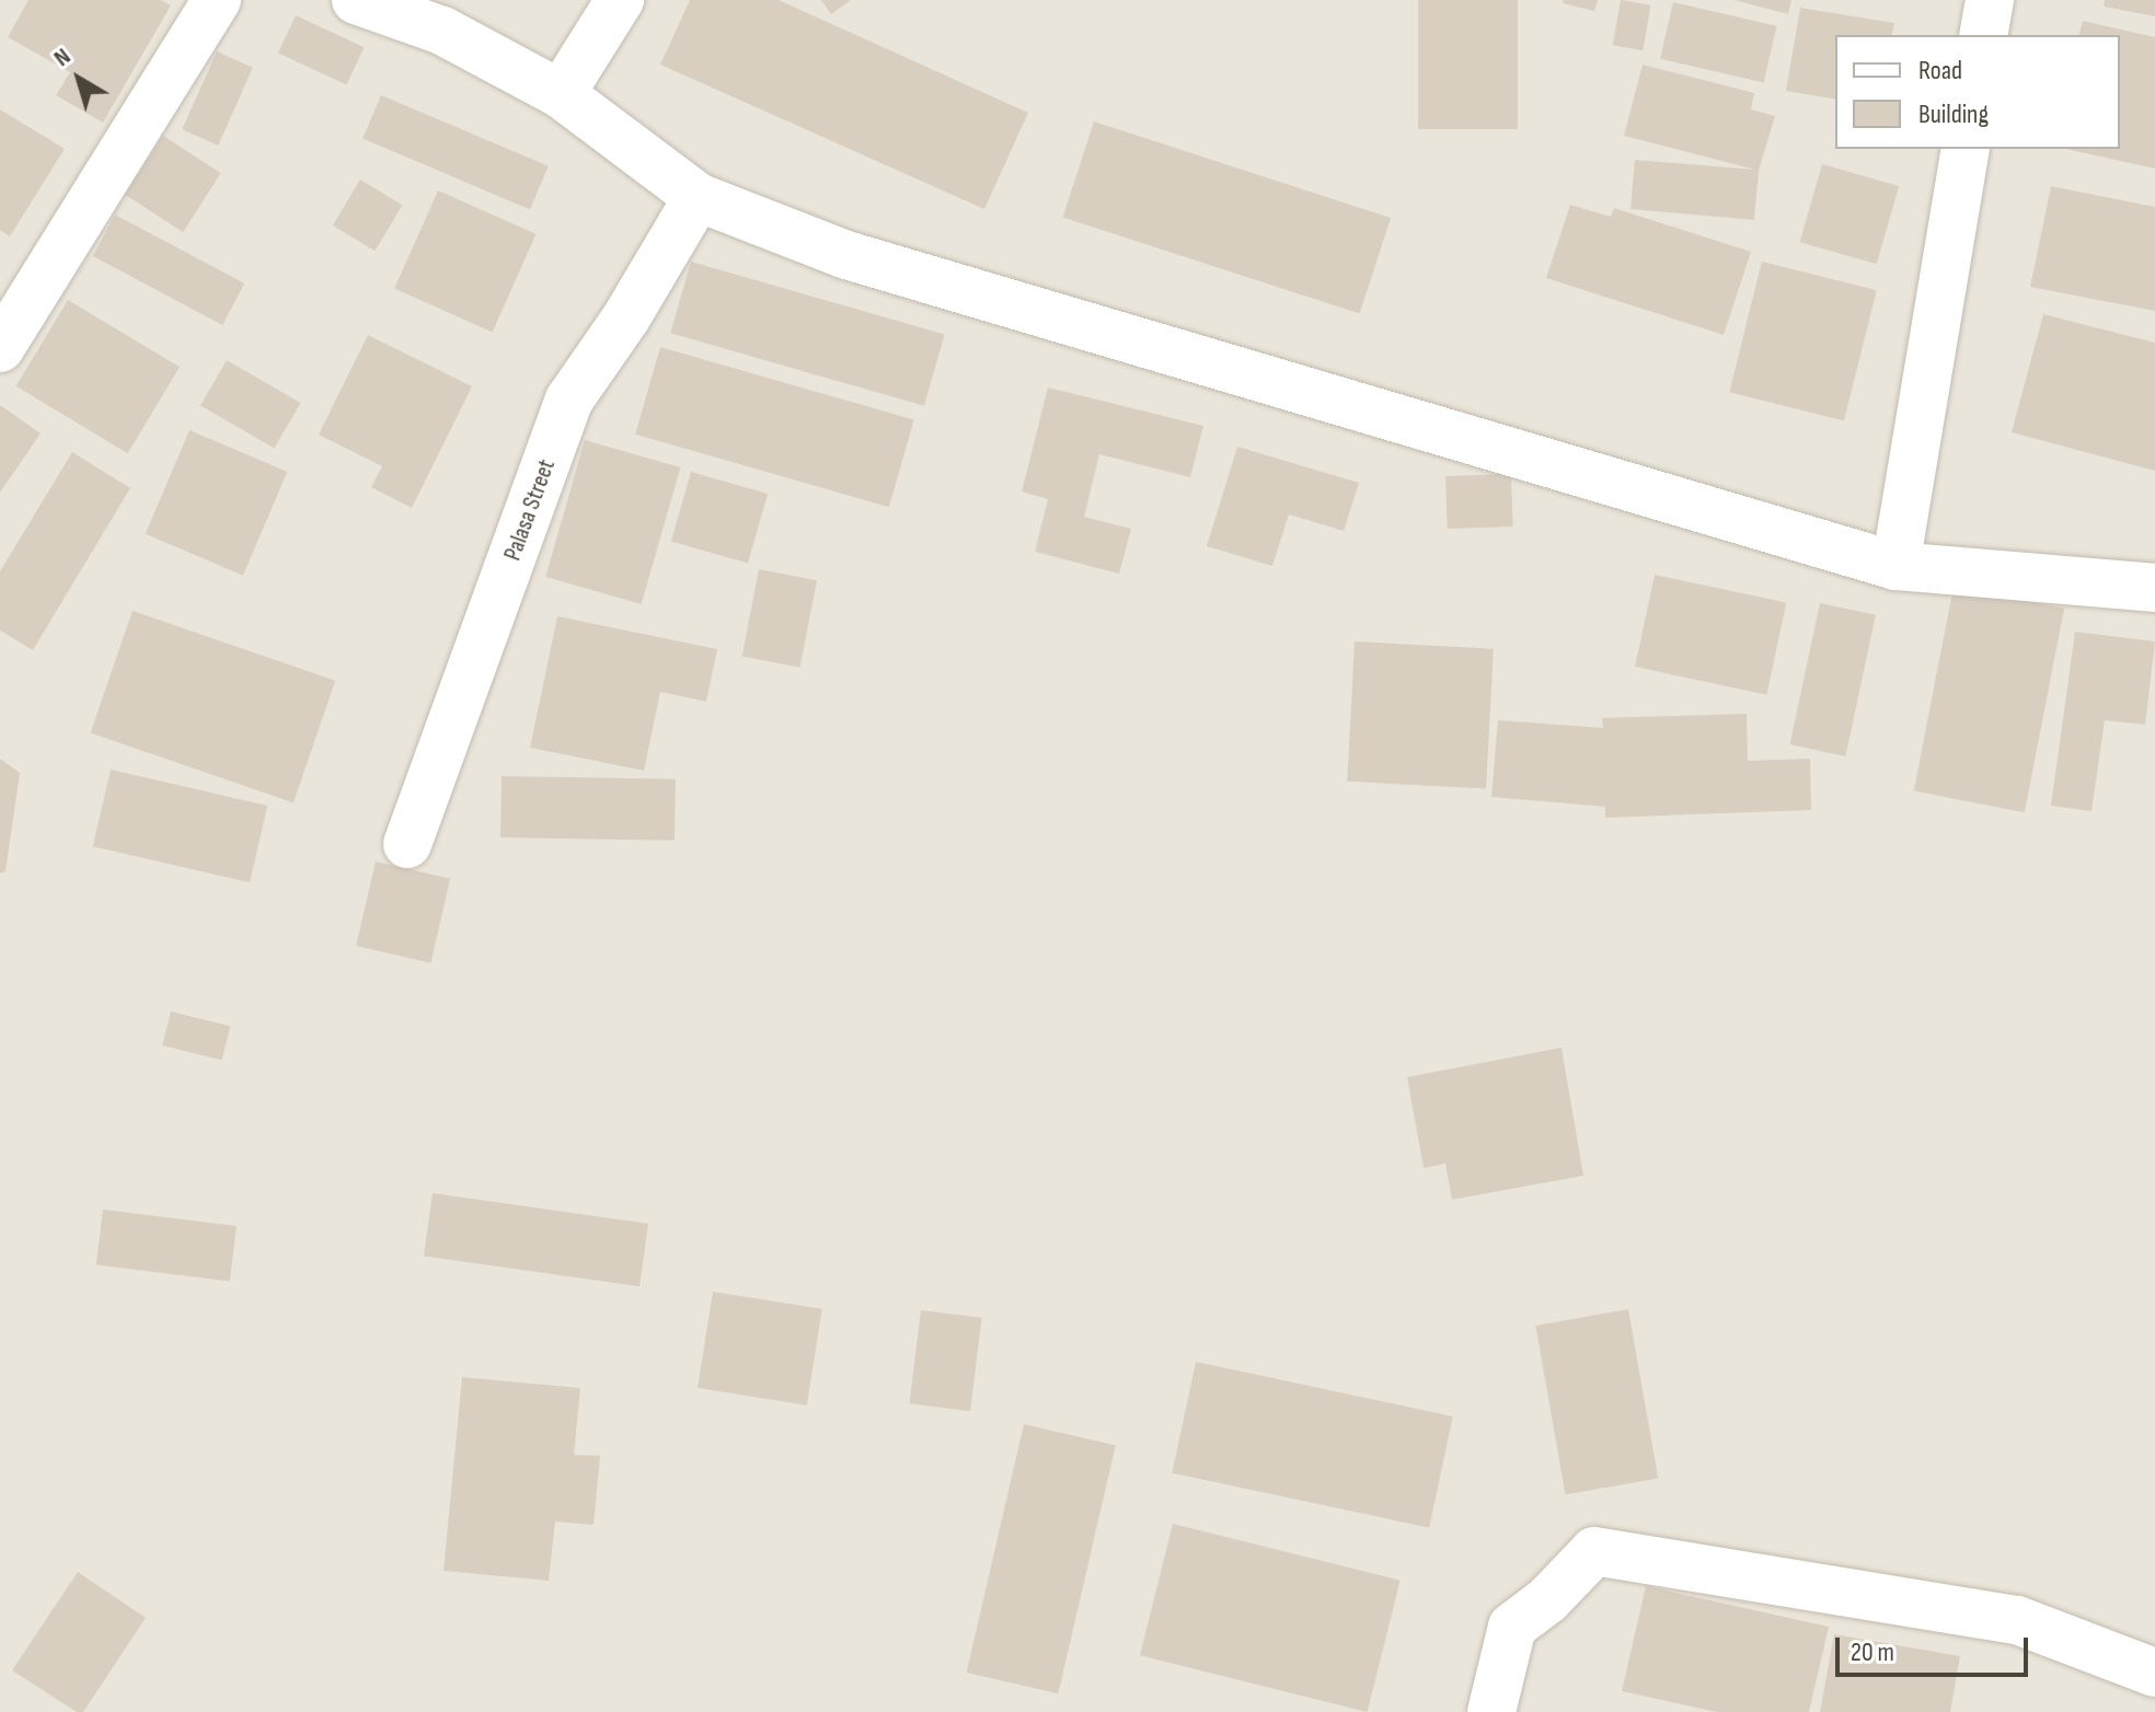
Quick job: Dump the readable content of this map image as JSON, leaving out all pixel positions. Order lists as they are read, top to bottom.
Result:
{
  "streets": {
    "street": ["Palasa Street"]
  },
  "legend": ["Road", "Building"],
  "scale_bar": "20 m",
  "north": "top left"
}
